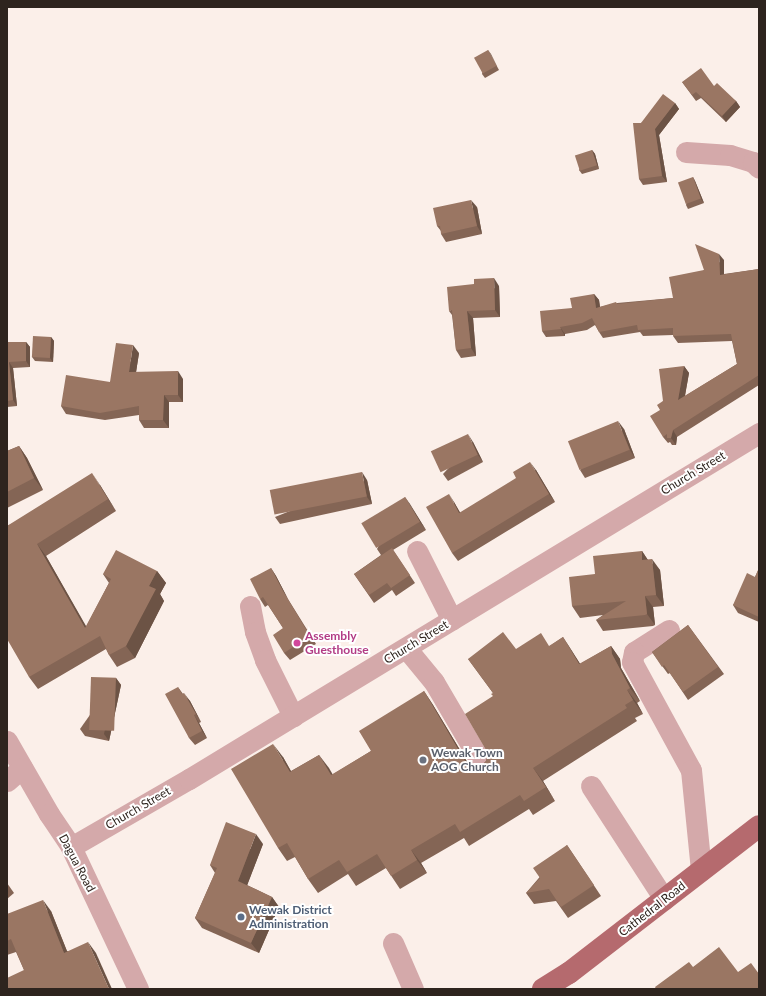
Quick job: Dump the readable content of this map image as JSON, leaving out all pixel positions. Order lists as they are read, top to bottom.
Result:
{
  "streets": {
    "main road": ["Cathedral Road"],
    "street": ["Church Street", "Dagua Road"]
  },
  "crossings": [
    ["Church Street", "Dagua Road"]
  ],
  "places": ["Assembly Guesthouse", "Wewak Town AOG Church", "Wewak District Administration"]
}
